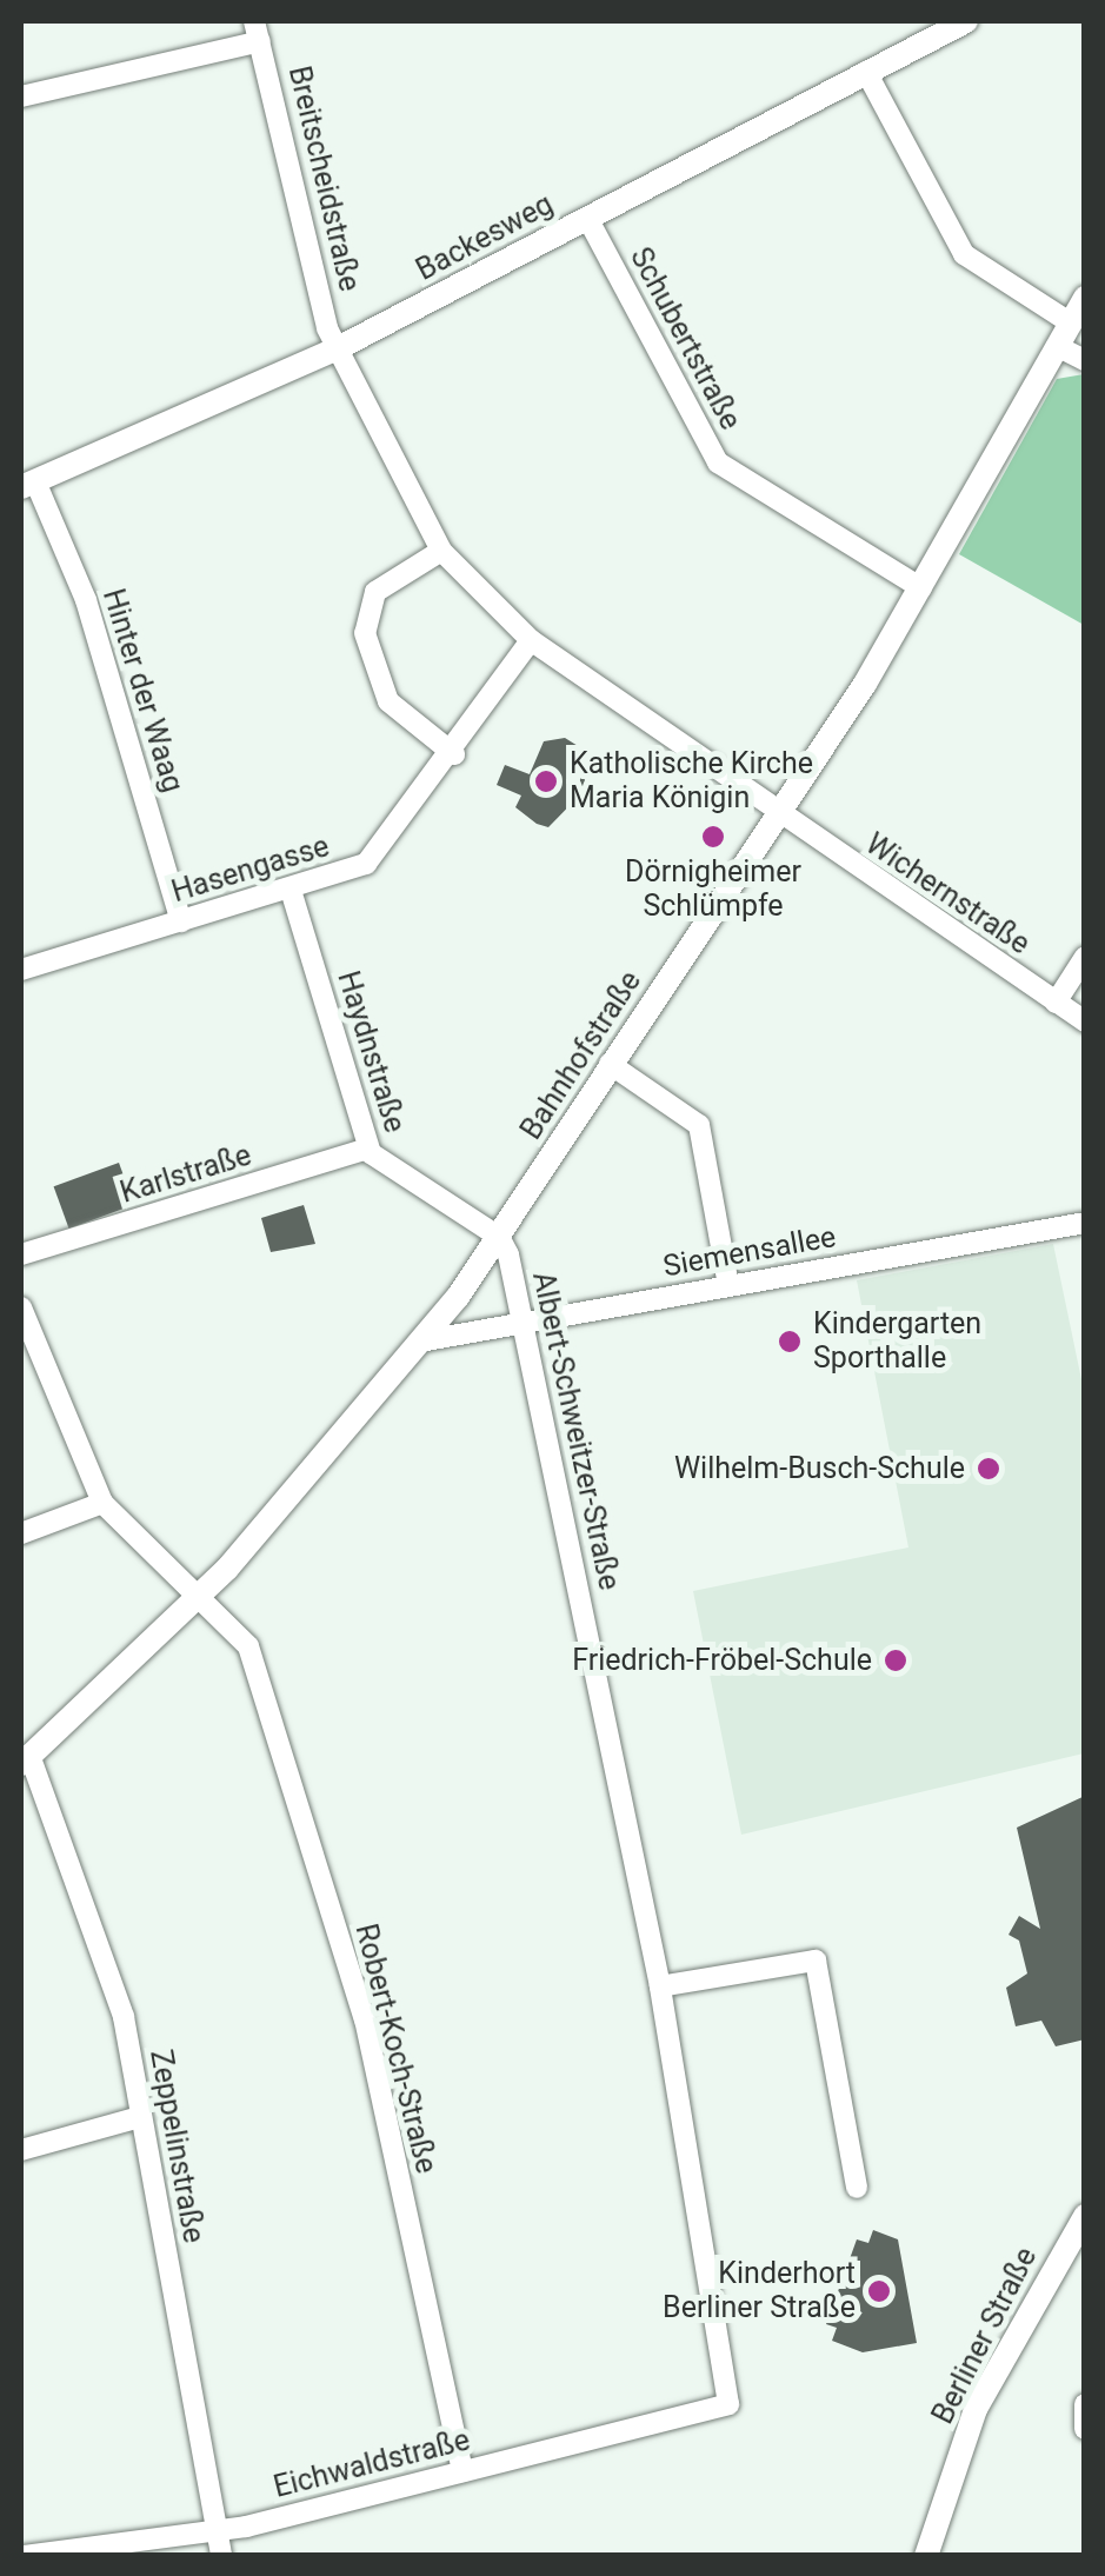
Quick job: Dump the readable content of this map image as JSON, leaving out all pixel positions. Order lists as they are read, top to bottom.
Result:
{
  "streets": {
    "street": [
      "Breitscheidstraße",
      "Backesweg",
      "Schubertstraße",
      "Hinter der Waag",
      "Hasengasse",
      "Wichernstraße",
      "Haydnstraße",
      "Bahnhofstraße",
      "Karlstraße",
      "Siemensallee",
      "Albert-Schweitzer-Straße",
      "Robert-Koch-Straße",
      "Zeppelinstraße",
      "Berliner Straße",
      "Eichwaldstraße"
    ]
  },
  "crossings": [
    ["Breitscheidstraße", "Backesweg"],
    ["Breitscheidstraße", "Hasengasse"],
    ["Breitscheidstraße", "Wichernstraße"],
    ["Backesweg", "Schubertstraße"],
    ["Backesweg", "Hinter der Waag"],
    ["Schubertstraße", "Bahnhofstraße"],
    ["Hinter der Waag", "Hasengasse"],
    ["Hasengasse", "Wichernstraße"],
    ["Hasengasse", "Haydnstraße"],
    ["Wichernstraße", "Bahnhofstraße"],
    ["Haydnstraße", "Bahnhofstraße"],
    ["Haydnstraße", "Karlstraße"],
    ["Haydnstraße", "Albert-Schweitzer-Straße"],
    ["Bahnhofstraße", "Siemensallee"],
    ["Bahnhofstraße", "Albert-Schweitzer-Straße"],
    ["Bahnhofstraße", "Robert-Koch-Straße"],
    ["Bahnhofstraße", "Zeppelinstraße"],
    ["Siemensallee", "Albert-Schweitzer-Straße"],
    ["Albert-Schweitzer-Straße", "Eichwaldstraße"],
    ["Robert-Koch-Straße", "Eichwaldstraße"],
    ["Zeppelinstraße", "Eichwaldstraße"]
  ],
  "places": [
    "Katholische Kirche Maria Königin",
    "Dörnigheimer Schlümpfe",
    "Kindergarten Sporthalle",
    "Wilhelm-Busch-Schule",
    "Friedrich-Fröbel-Schule",
    "Kinderhort Berliner Straße"
  ]
}
